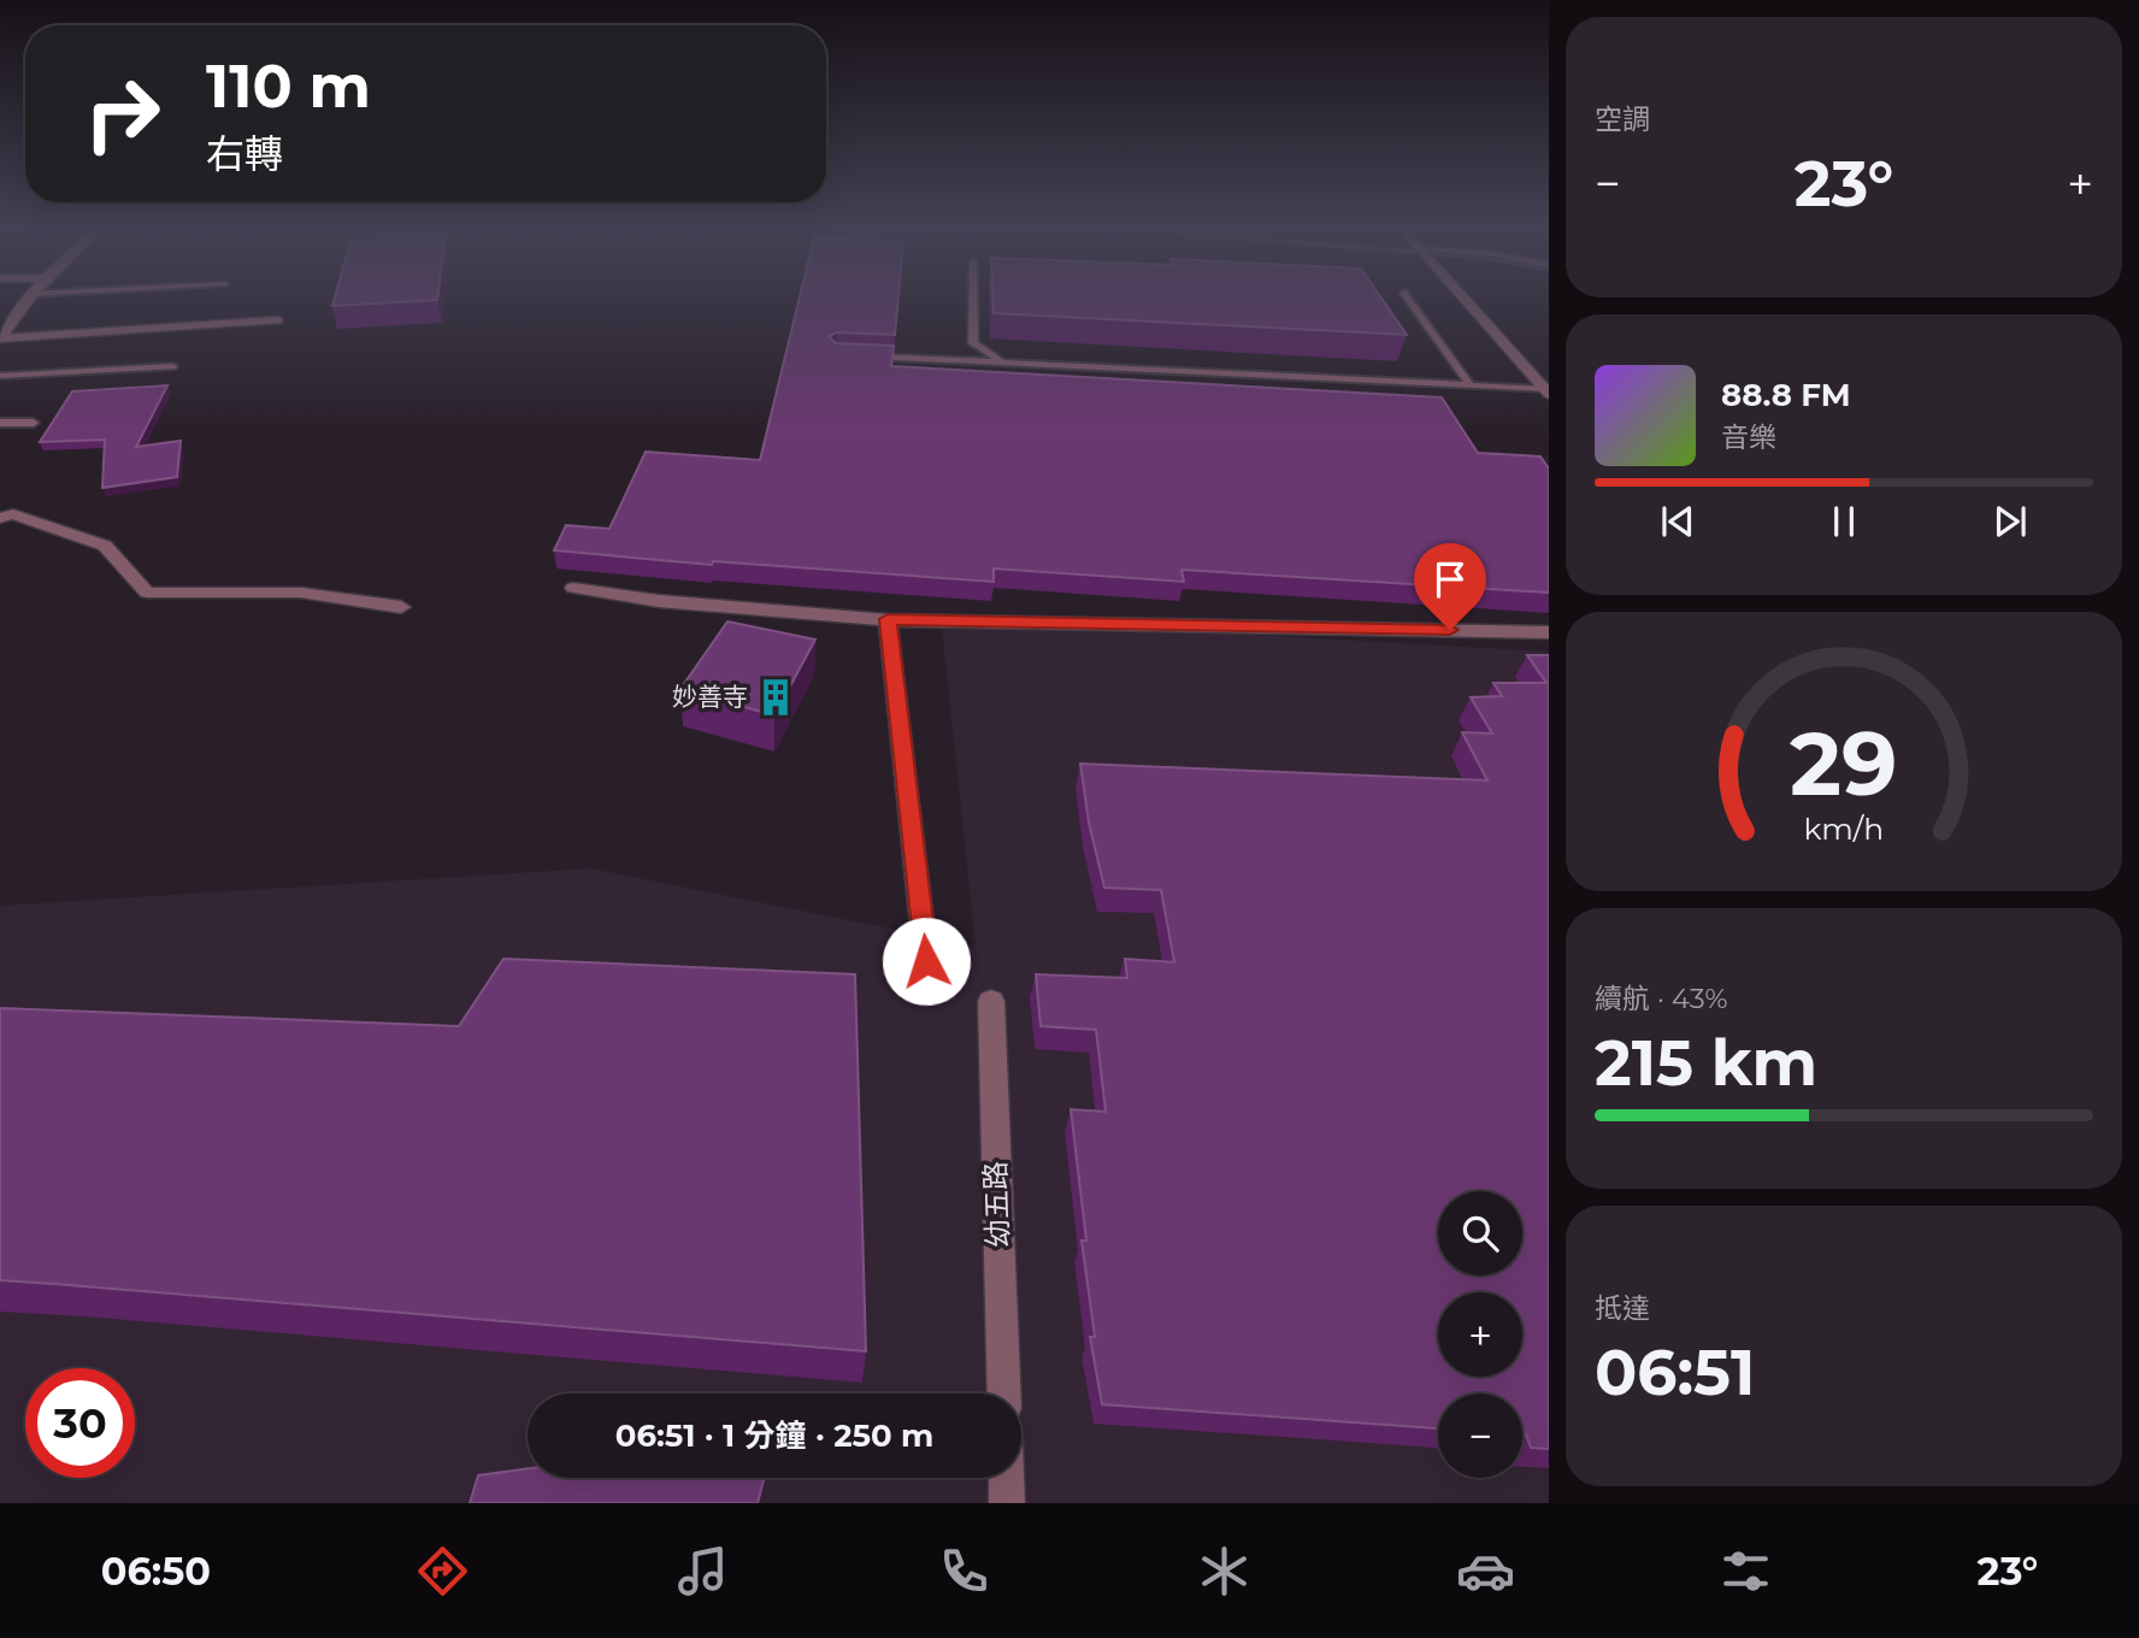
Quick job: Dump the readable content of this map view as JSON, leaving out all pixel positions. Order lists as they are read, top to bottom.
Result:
{
  "streets": {
    "street": ["幼五路"]
  },
  "places": {
    "building": ["妙善寺"]
  },
  "page": {
    "tile": [
      "空調",
      ["續航 · 43%", "215 km"],
      ["抵達", "06:51"]
    ],
    "turn": ["110 m", "右轉"],
    "heat": ["−", "23°", "+"],
    "song": ["88.8 FM", "音樂"],
    "map_buttons": ["+", "−"],
    "limit": "30",
    "trip": "06:51 · 1 分鐘 · 250 m",
    "tabs": ["06:50", "23°"],
    "gauge": ["29", "km/h"]
  }
}
